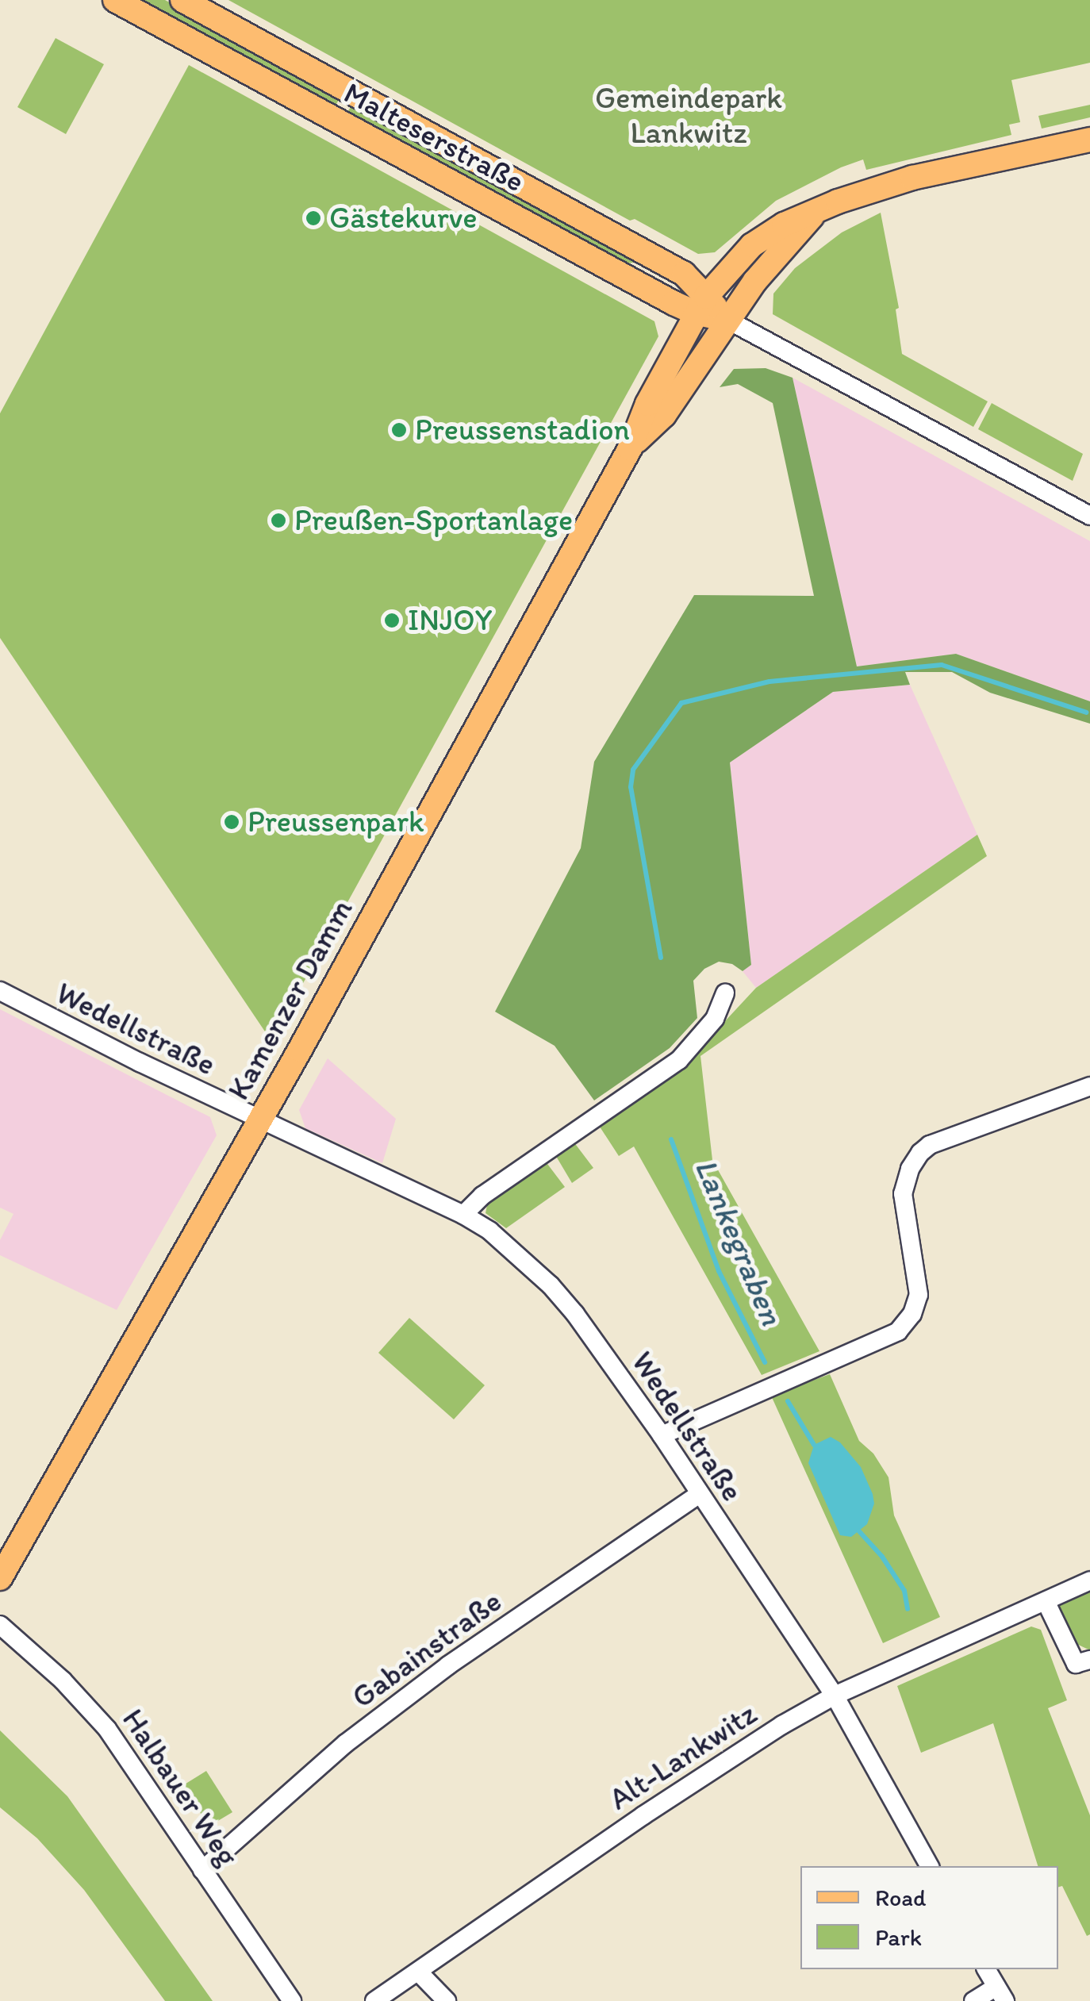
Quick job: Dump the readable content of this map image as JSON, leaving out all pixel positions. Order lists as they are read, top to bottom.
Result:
{
  "streets": {
    "main road": ["Malteserstraße", "Kamenzer Damm"],
    "street": [
      "Wedellstraße",
      "Gabainstraße",
      "Alt-Lankwitz",
      "Halbauer Weg"
    ]
  },
  "crossings": [
    ["Malteserstraße", "Kamenzer Damm"],
    ["Kamenzer Damm", "Wedellstraße"],
    ["Wedellstraße", "Gabainstraße"],
    ["Wedellstraße", "Alt-Lankwitz"],
    ["Gabainstraße", "Halbauer Weg"]
  ],
  "water": ["Lankegraben"],
  "parks": ["Gemeindepark Lankwitz"],
  "places": [
    "Gästekurve",
    "Preussenstadion",
    "Preußen-Sportanlage",
    "INJOY",
    "Preussenpark"
  ],
  "legend": ["Road", "Park"]
}
